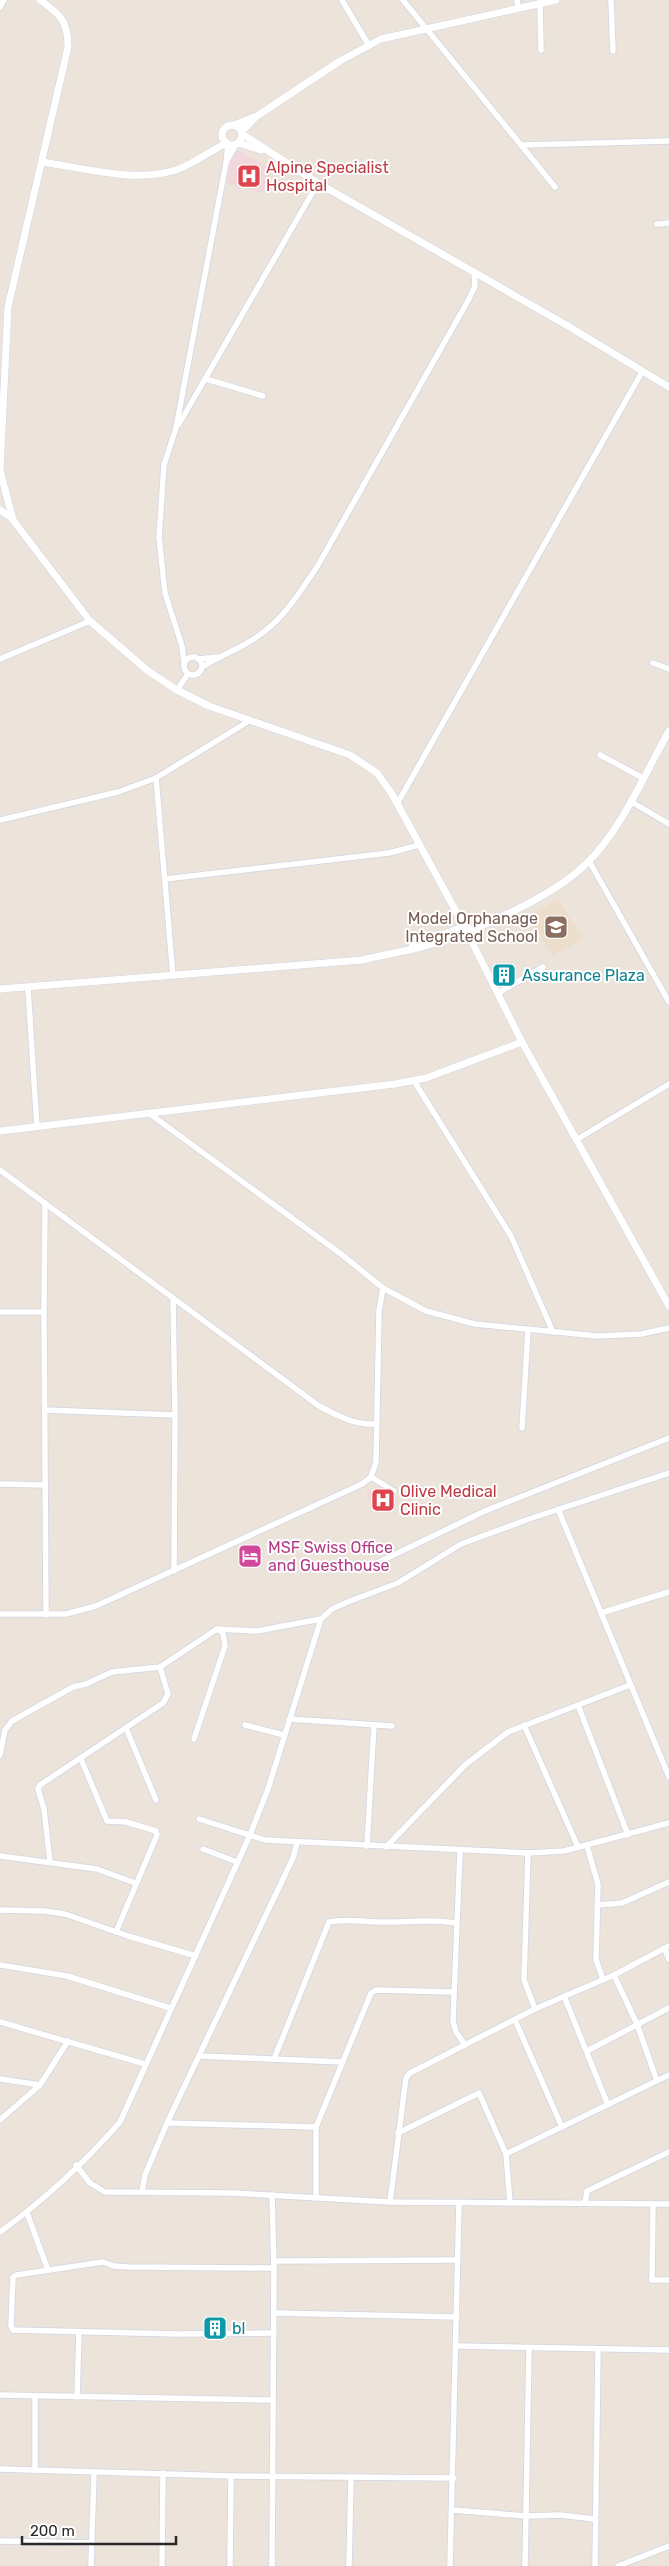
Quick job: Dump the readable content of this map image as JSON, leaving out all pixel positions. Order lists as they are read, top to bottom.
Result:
{
  "places": {
    "hospital": ["Alpine Specialist Hospital", "Olive Medical Clinic"],
    "school or university": ["Model Orphanage Integrated School"],
    "building": ["Assurance Plaza", "bl"],
    "hotel": ["MSF Swiss Office and Guesthouse"]
  },
  "scale_bar": "200 m"
}
